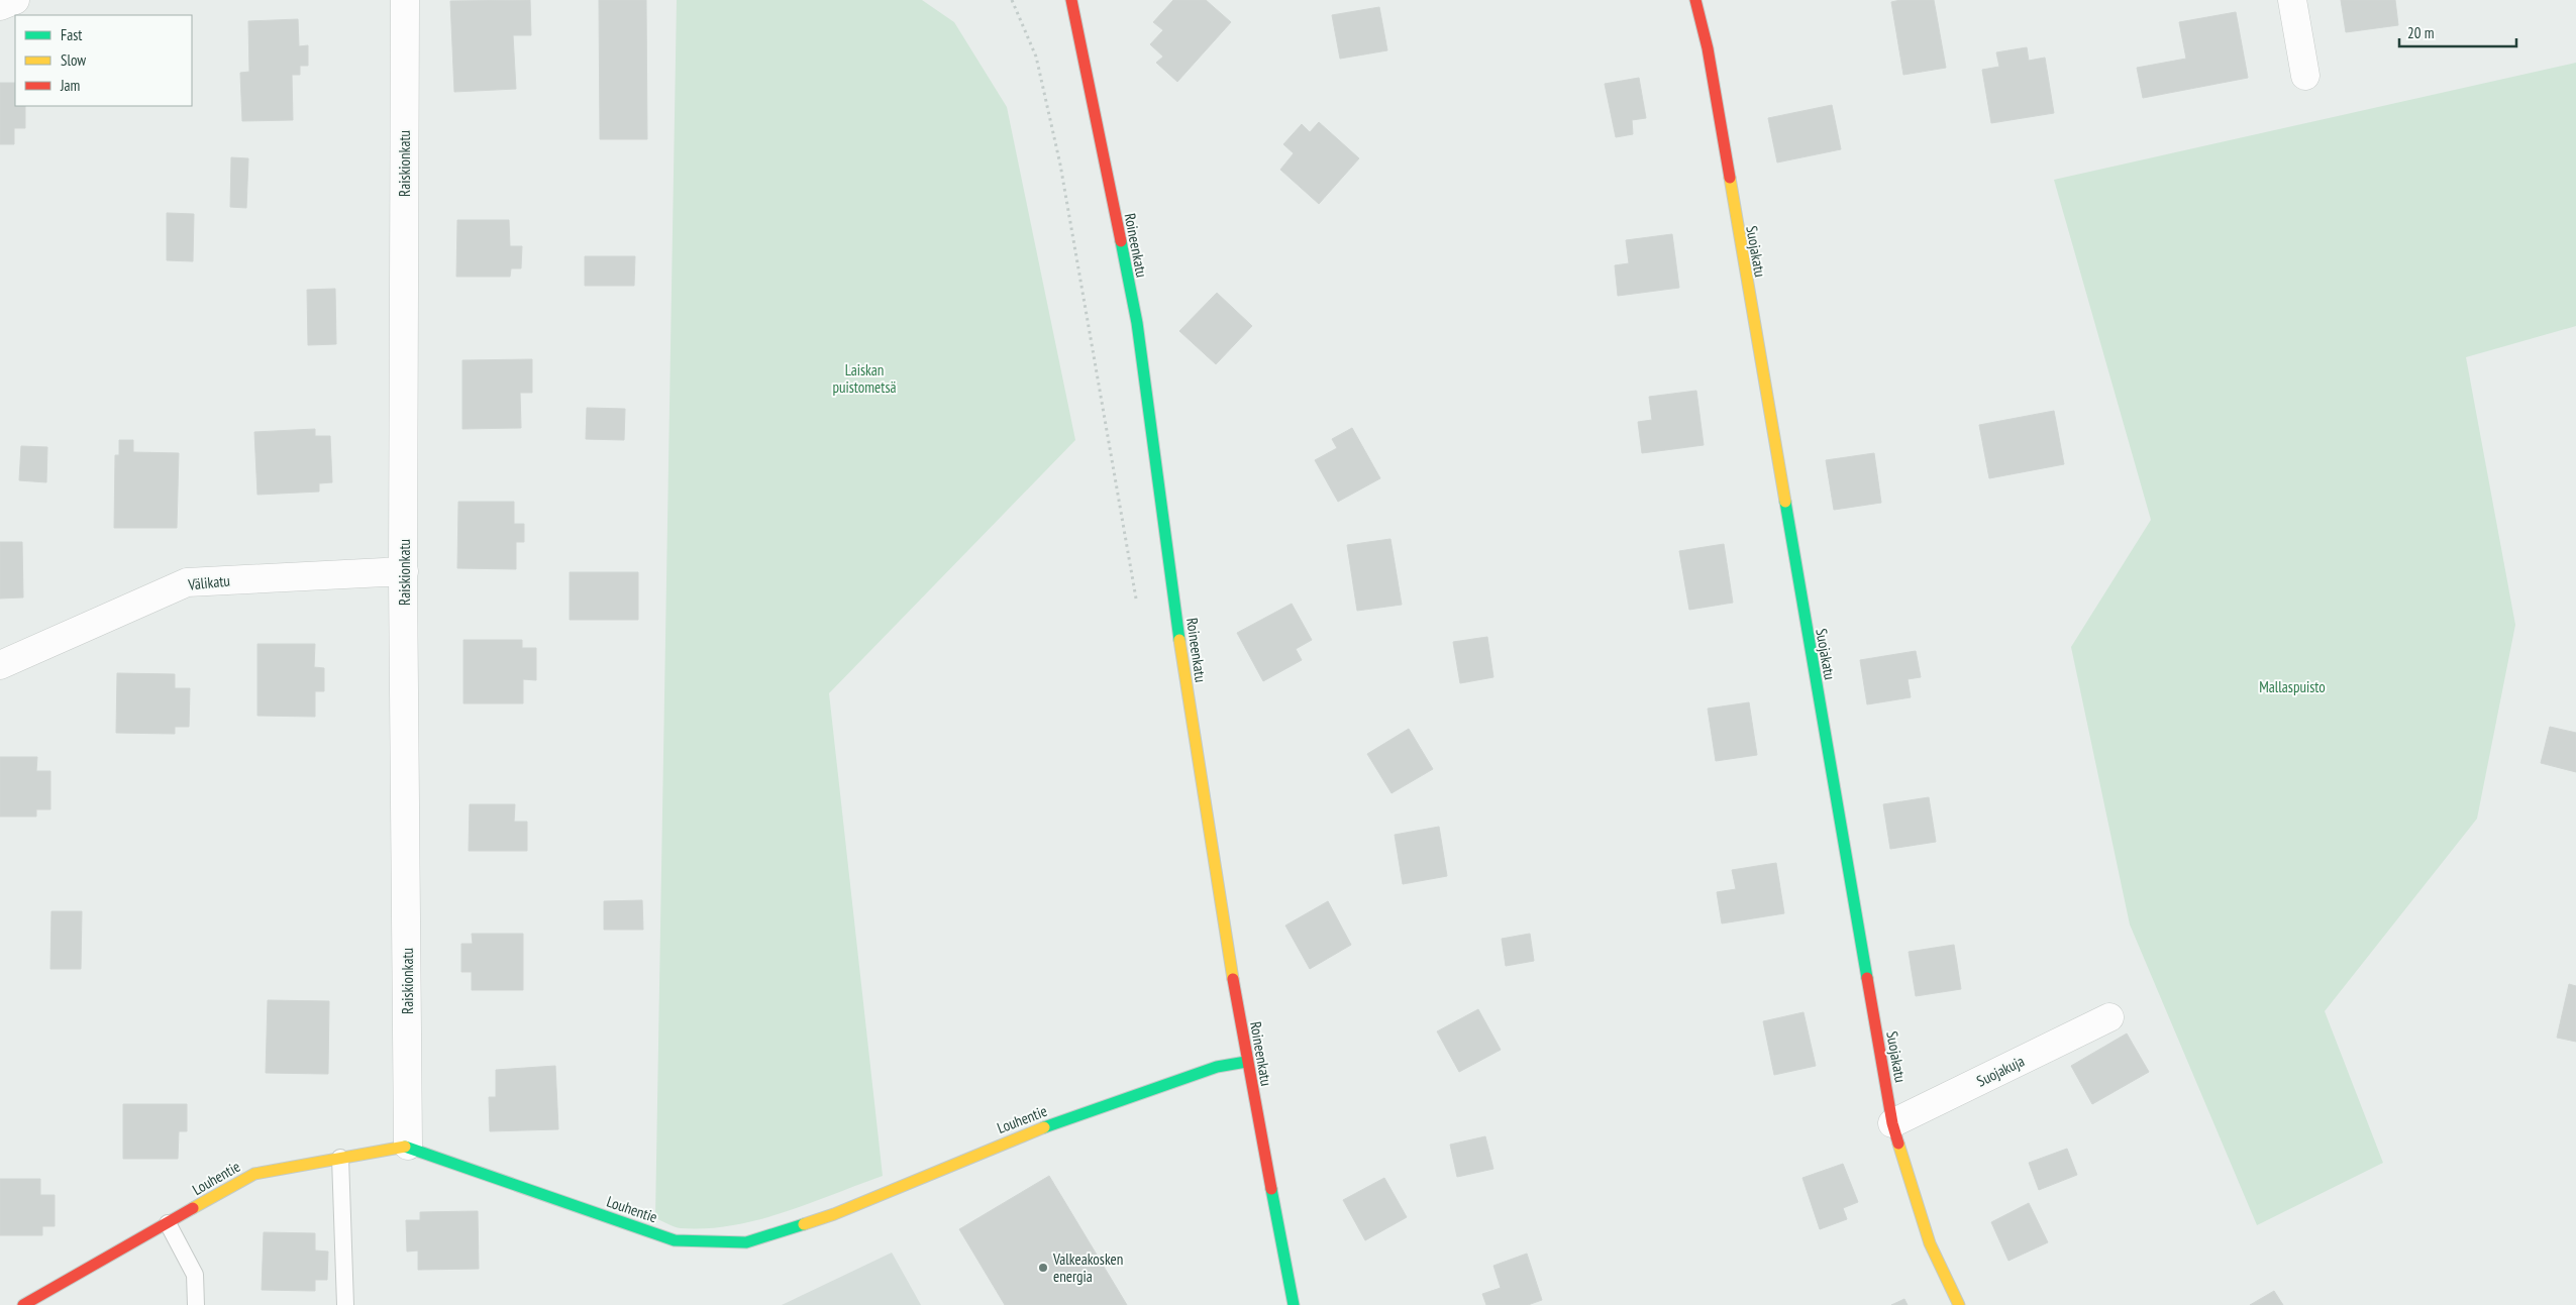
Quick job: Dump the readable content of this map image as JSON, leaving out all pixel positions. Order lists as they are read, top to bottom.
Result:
{
  "streets": {
    "street": [
      "Raiskionkatu",
      "Roineenkatu",
      "Suojakatu",
      "Välikatu",
      "Suojakuja",
      "Louhentie"
    ]
  },
  "crossings": [
    ["Raiskionkatu", "Välikatu"],
    ["Raiskionkatu", "Louhentie"],
    ["Roineenkatu", "Louhentie"],
    ["Suojakatu", "Suojakuja"]
  ],
  "parks": ["Laiskan puistometsä", "Mallaspuisto"],
  "places": ["Valkeakosken energia"],
  "legend": ["Fast", "Slow", "Jam"],
  "scale_bar": "20 m"
}
